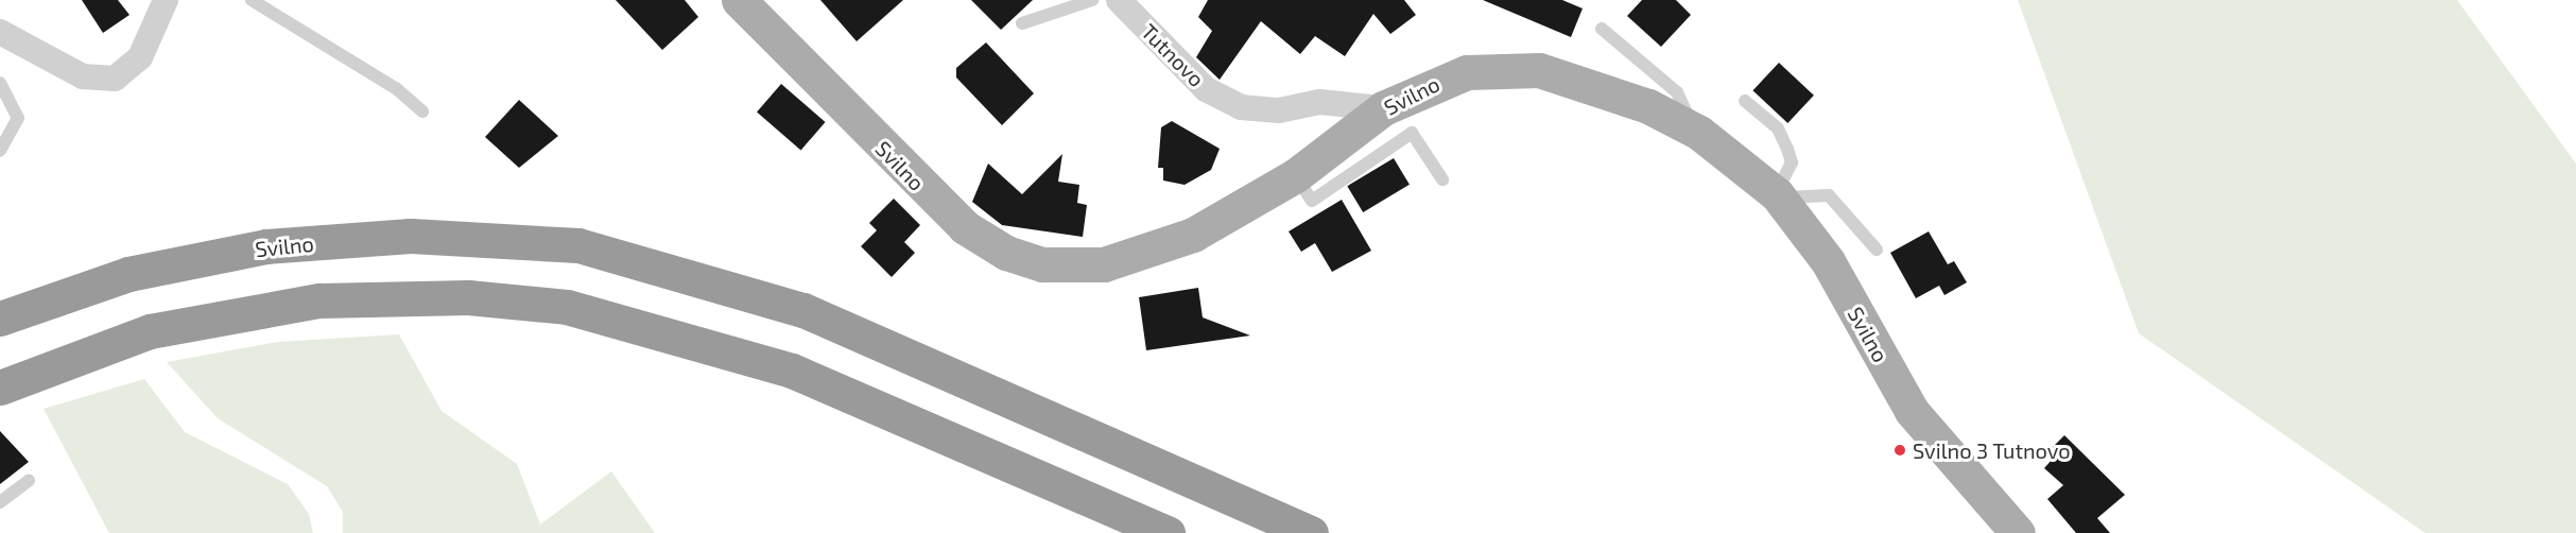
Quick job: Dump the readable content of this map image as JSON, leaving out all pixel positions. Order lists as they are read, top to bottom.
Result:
{
  "streets": {
    "highway": ["Svilno"],
    "street": ["Tutnovo"]
  },
  "crossings": [
    ["Tutnovo", "Svilno"]
  ],
  "places": ["Svilno 3 Tutnovo"]
}
